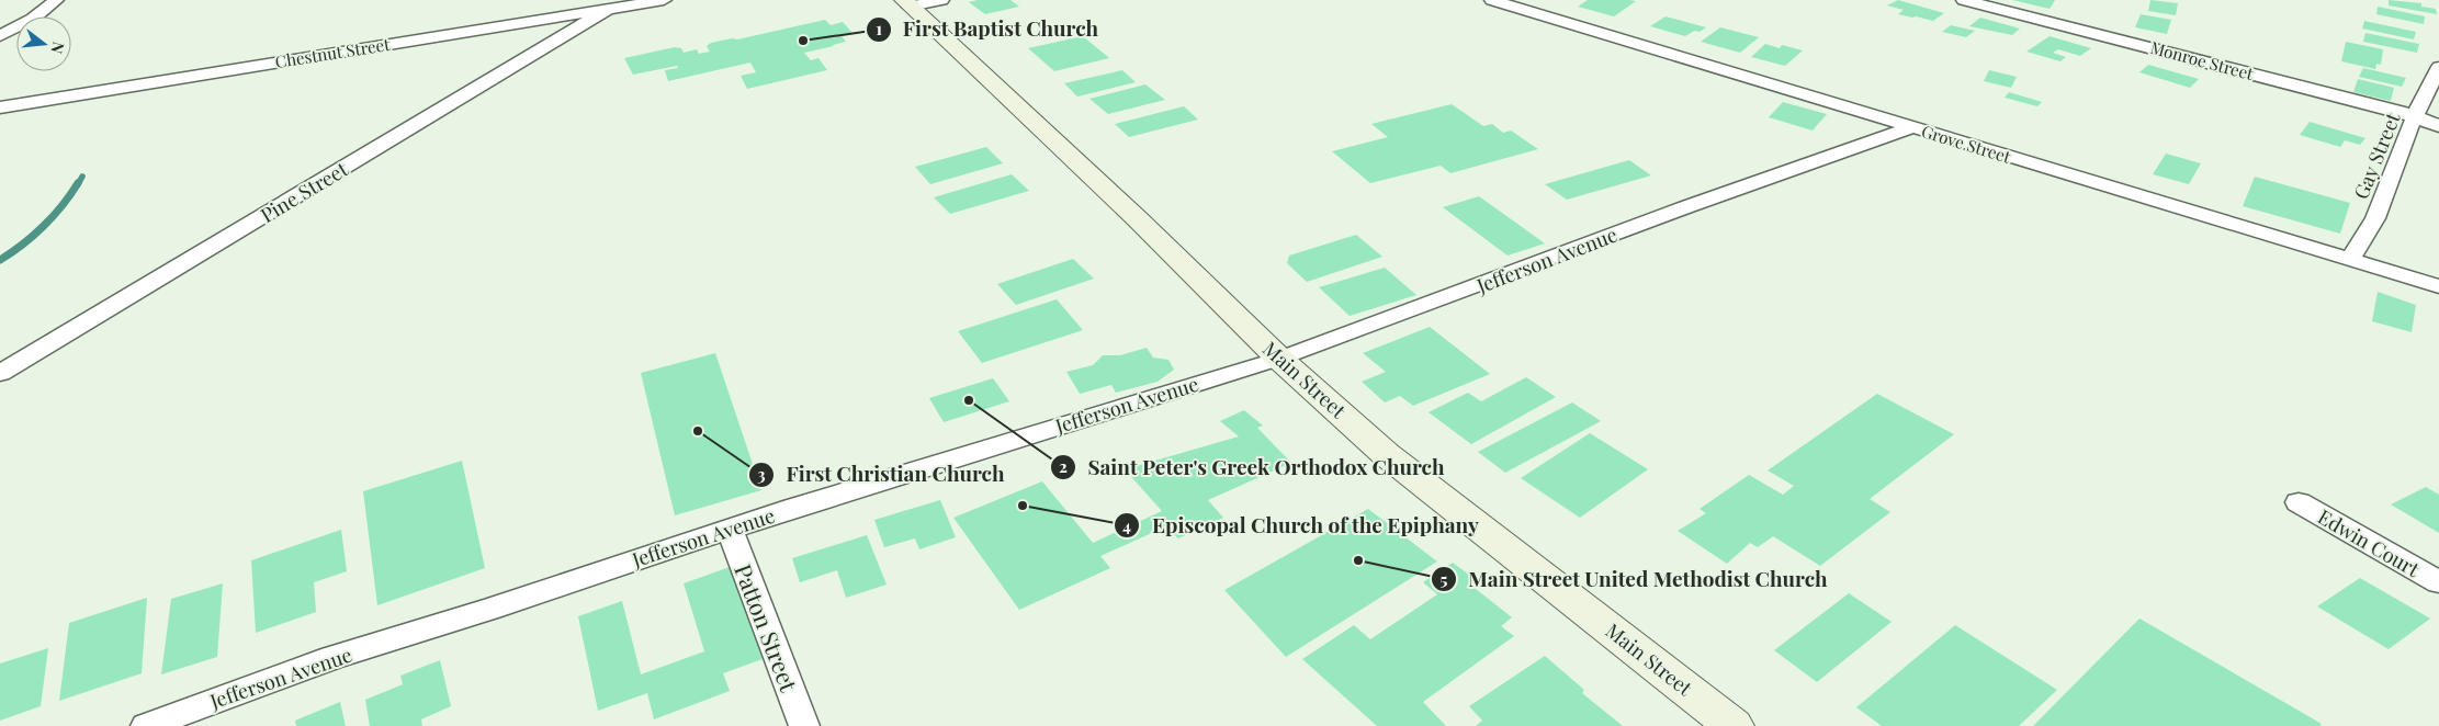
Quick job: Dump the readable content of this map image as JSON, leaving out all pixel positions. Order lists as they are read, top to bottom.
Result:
{
  "streets": {
    "main road": ["Main Street"],
    "street": [
      "Chestnut Street",
      "Monroe Street",
      "Grove Street",
      "Gay Street",
      "Pine Street",
      "Jefferson Avenue",
      "Edwin Court",
      "Patton Street"
    ]
  },
  "crossings": [
    ["Chestnut Street", "Pine Street"],
    ["Monroe Street", "Gay Street"],
    ["Grove Street", "Gay Street"],
    ["Grove Street", "Jefferson Avenue"],
    ["Jefferson Avenue", "Main Street"],
    ["Jefferson Avenue", "Patton Street"]
  ],
  "places": [
    "First Baptist Church",
    "Saint Peter's Greek Orthodox Church",
    "First Christian Church",
    "Episcopal Church of the Epiphany",
    "Main Street United Methodist Church"
  ],
  "north": "right"
}
